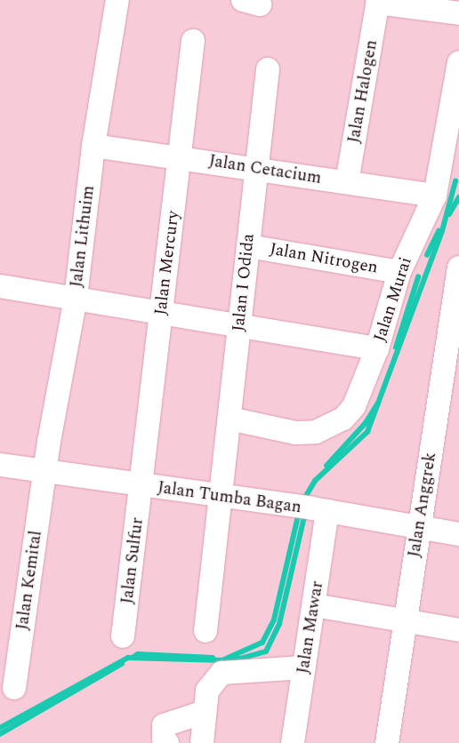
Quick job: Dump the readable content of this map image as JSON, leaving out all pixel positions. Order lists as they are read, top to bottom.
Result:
{
  "streets": {
    "street": [
      "Jalan Halogen",
      "Jalan Cetacium",
      "Jalan Lithuim",
      "Jalan Nitrogen",
      "Jalan Mercury",
      "Jalan I Odida",
      "Jalan Murai",
      "Jalan Tumba Bagan",
      "Jalan Anggrek",
      "Jalan Sulfur",
      "Jalan Kemital",
      "Jalan Mawar"
    ]
  },
  "crossings": [
    ["Jalan Halogen", "Jalan Cetacium"],
    ["Jalan Cetacium", "Jalan Lithuim"],
    ["Jalan Cetacium", "Jalan Mercury"],
    ["Jalan Cetacium", "Jalan I Odida"],
    ["Jalan Cetacium", "Jalan Murai"],
    ["Jalan Lithuim", "Jalan Tumba Bagan"],
    ["Jalan Lithuim", "Jalan Kemital"],
    ["Jalan Nitrogen", "Jalan I Odida"],
    ["Jalan Nitrogen", "Jalan Murai"],
    ["Jalan Mercury", "Jalan Tumba Bagan"],
    ["Jalan Mercury", "Jalan Sulfur"],
    ["Jalan I Odida", "Jalan Murai"],
    ["Jalan I Odida", "Jalan Tumba Bagan"],
    ["Jalan Tumba Bagan", "Jalan Anggrek"],
    ["Jalan Tumba Bagan", "Jalan Sulfur"],
    ["Jalan Tumba Bagan", "Jalan Kemital"],
    ["Jalan Tumba Bagan", "Jalan Mawar"]
  ]
}
